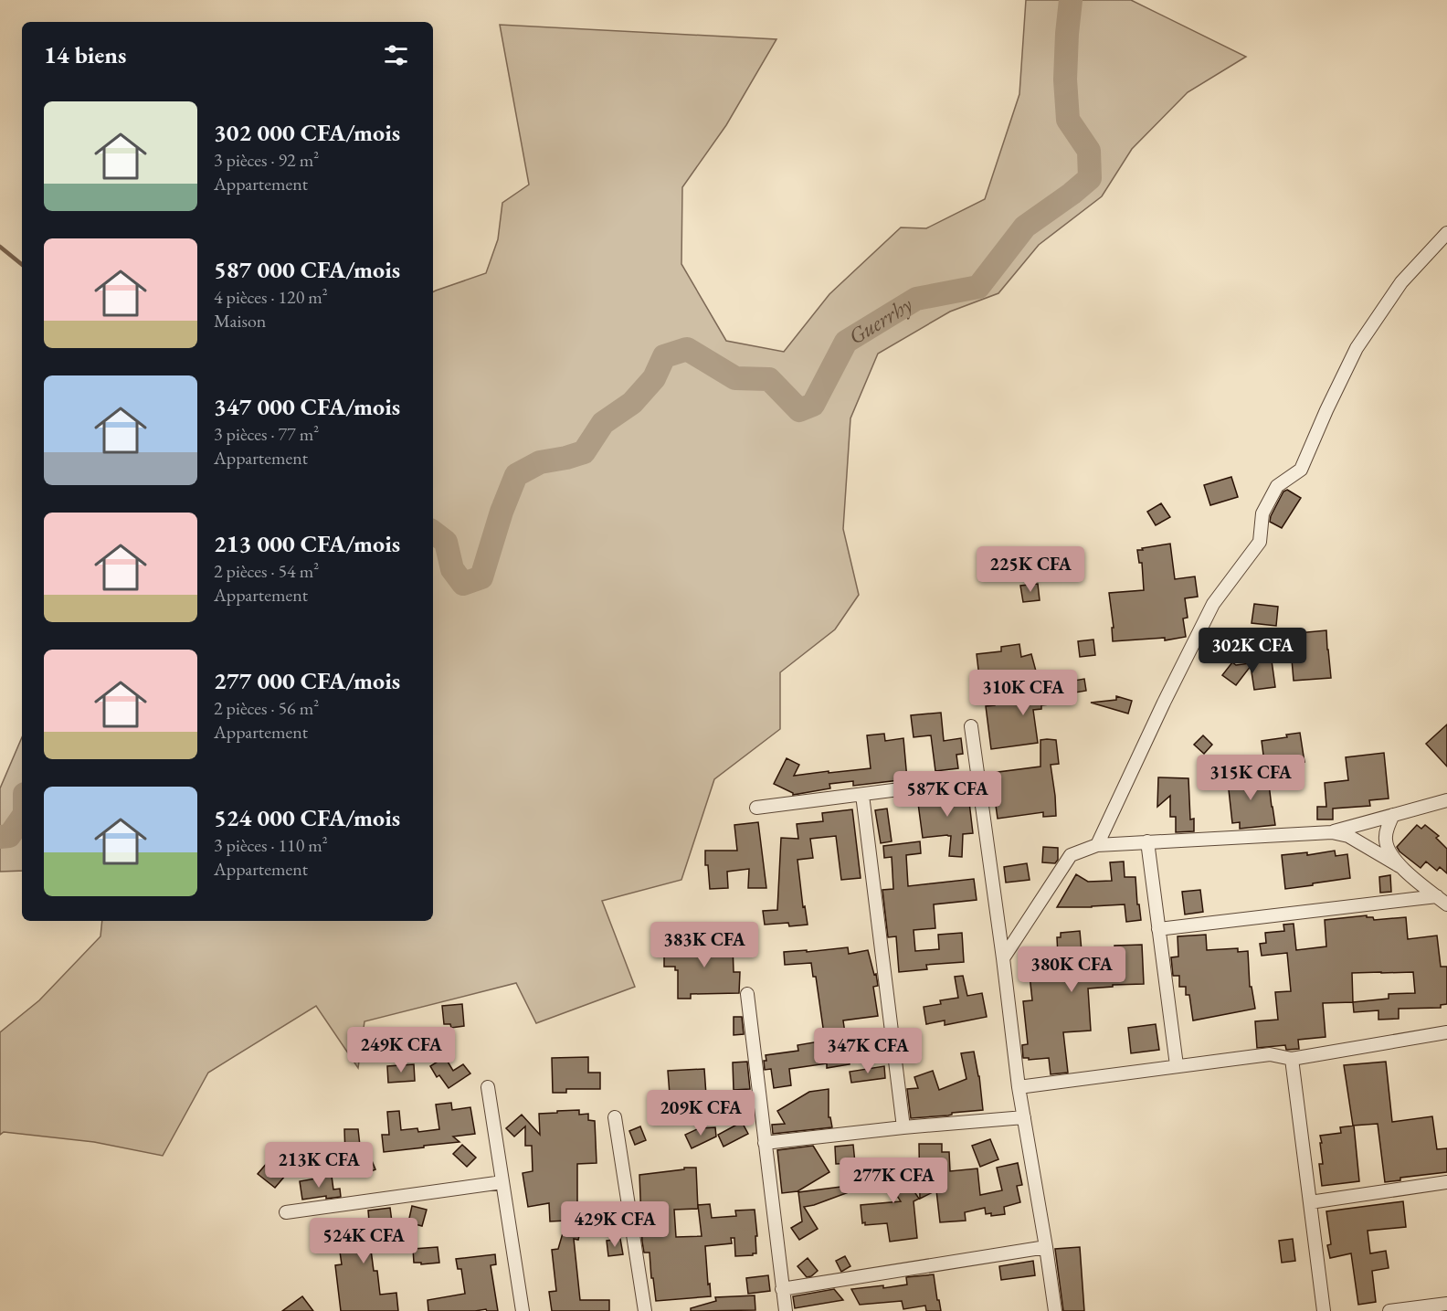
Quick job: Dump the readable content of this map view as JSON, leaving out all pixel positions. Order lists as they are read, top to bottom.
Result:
{
  "water": ["Guerrhy"],
  "page": {
    "heading": "14 biens",
    "list": [
      {
        "name": "302 000 CFA/mois",
        "note": "3 pièces · 92 m² · Appartement"
      },
      {
        "name": "587 000 CFA/mois",
        "note": "4 pièces · 120 m² · Maison"
      },
      {
        "name": "347 000 CFA/mois",
        "note": "3 pièces · 77 m² · Appartement"
      },
      {
        "name": "213 000 CFA/mois",
        "note": "2 pièces · 54 m² · Appartement"
      },
      {
        "name": "277 000 CFA/mois",
        "note": "2 pièces · 56 m² · Appartement"
      },
      {
        "name": "524 000 CFA/mois",
        "note": "3 pièces · 110 m² · Appartement"
      }
    ],
    "price": [
      "225K CFA",
      "302K CFA",
      "310K CFA",
      "315K CFA",
      "587K CFA",
      "383K CFA",
      "380K CFA",
      "249K CFA",
      "347K CFA",
      "209K CFA",
      "213K CFA",
      "277K CFA",
      "429K CFA",
      "524K CFA"
    ]
  }
}
